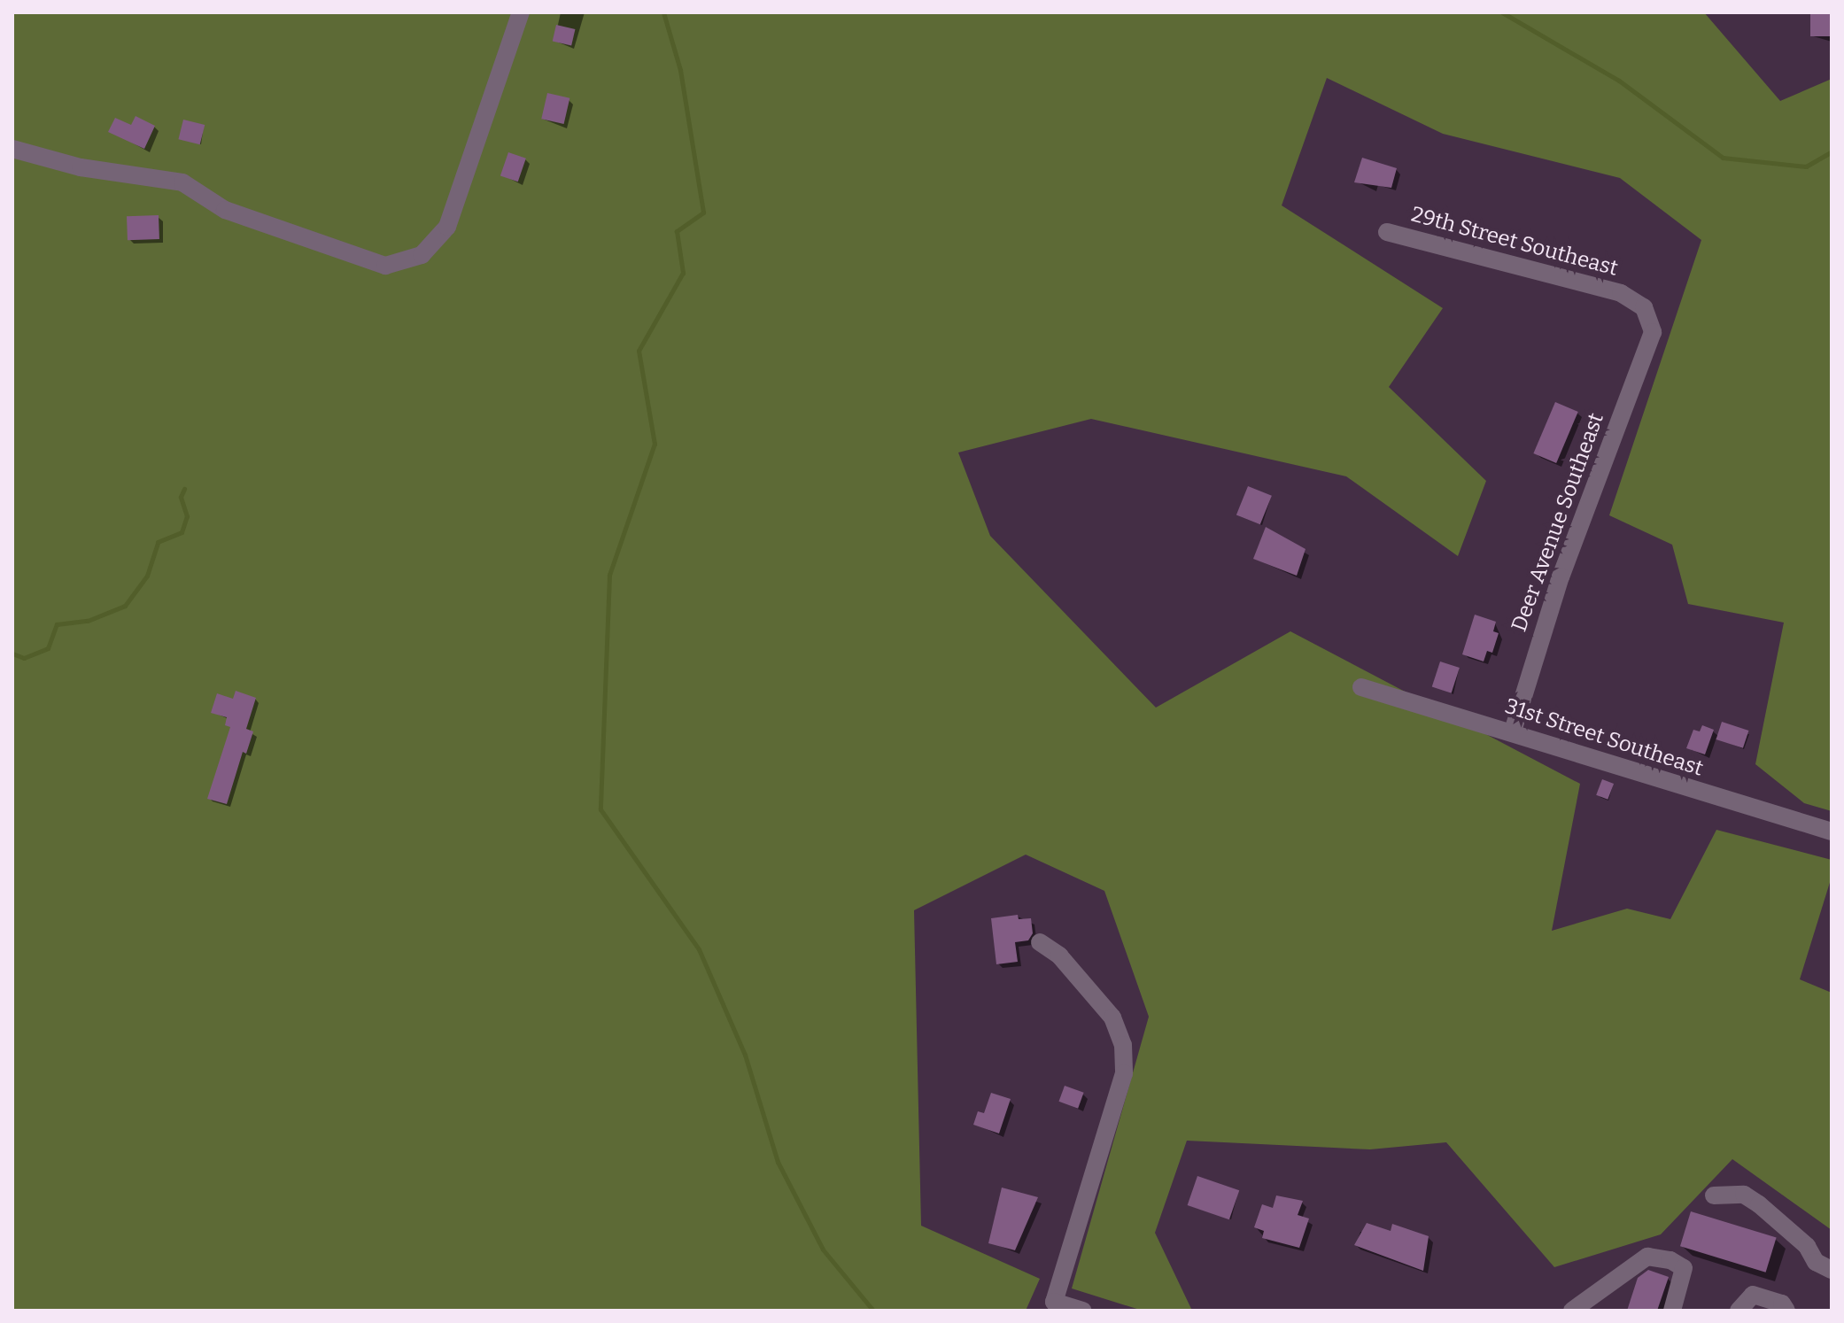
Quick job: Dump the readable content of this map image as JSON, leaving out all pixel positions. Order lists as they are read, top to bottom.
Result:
{
  "streets": {
    "street": ["29th Street Southeast", "Deer Avenue Southeast", "31st Street Southeast"]
  },
  "crossings": [
    ["29th Street Southeast", "Deer Avenue Southeast"],
    ["Deer Avenue Southeast", "31st Street Southeast"]
  ]
}
